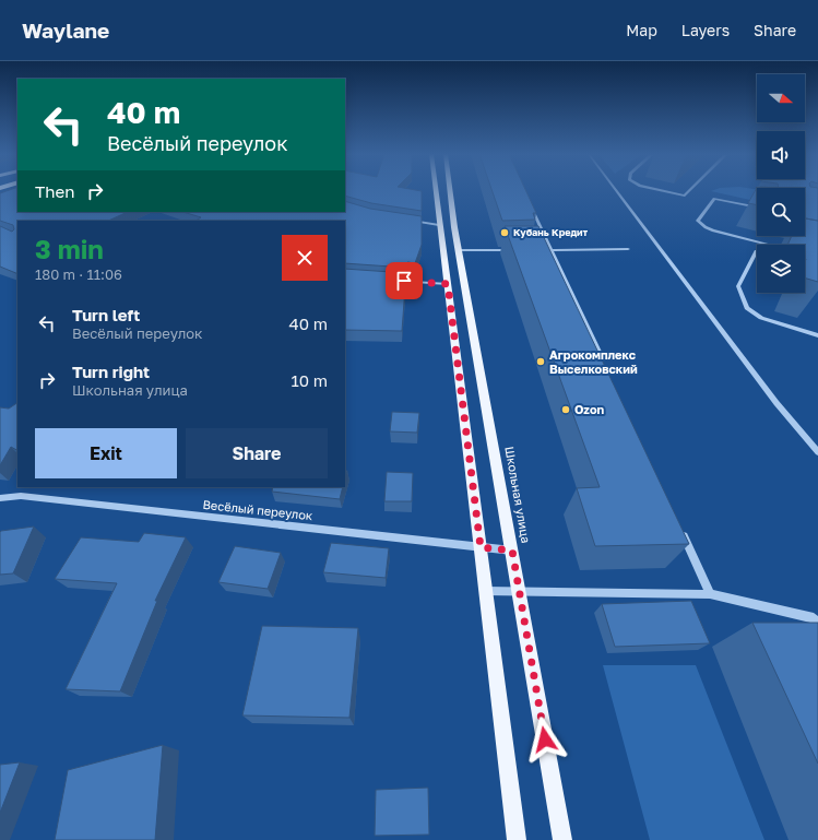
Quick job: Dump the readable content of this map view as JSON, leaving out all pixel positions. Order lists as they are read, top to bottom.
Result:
{
  "streets": {
    "main road": ["Школьная улица"],
    "street": ["Весёлый переулок"]
  },
  "crossings": [
    ["Школьная улица", "Весёлый переулок"]
  ],
  "places": ["Кубань Кредит", "Агрокомплекс Выселковский", "Ozon"],
  "north": "right",
  "page": {
    "header": "Waylane",
    "nav": ["Map", "Layers", "Share"],
    "turn": ["40 m", "Весёлый переулок"],
    "then": "Then",
    "heading": ["3 min", "180 m · 11:06"],
    "list": [
      {
        "name": "Turn left",
        "note": "Весёлый переулок",
        "value": "40 m"
      },
      {
        "name": "Turn right",
        "note": "Школьная улица",
        "value": "10 m"
      }
    ],
    "buttons": ["Exit", "Share"]
  }
}
